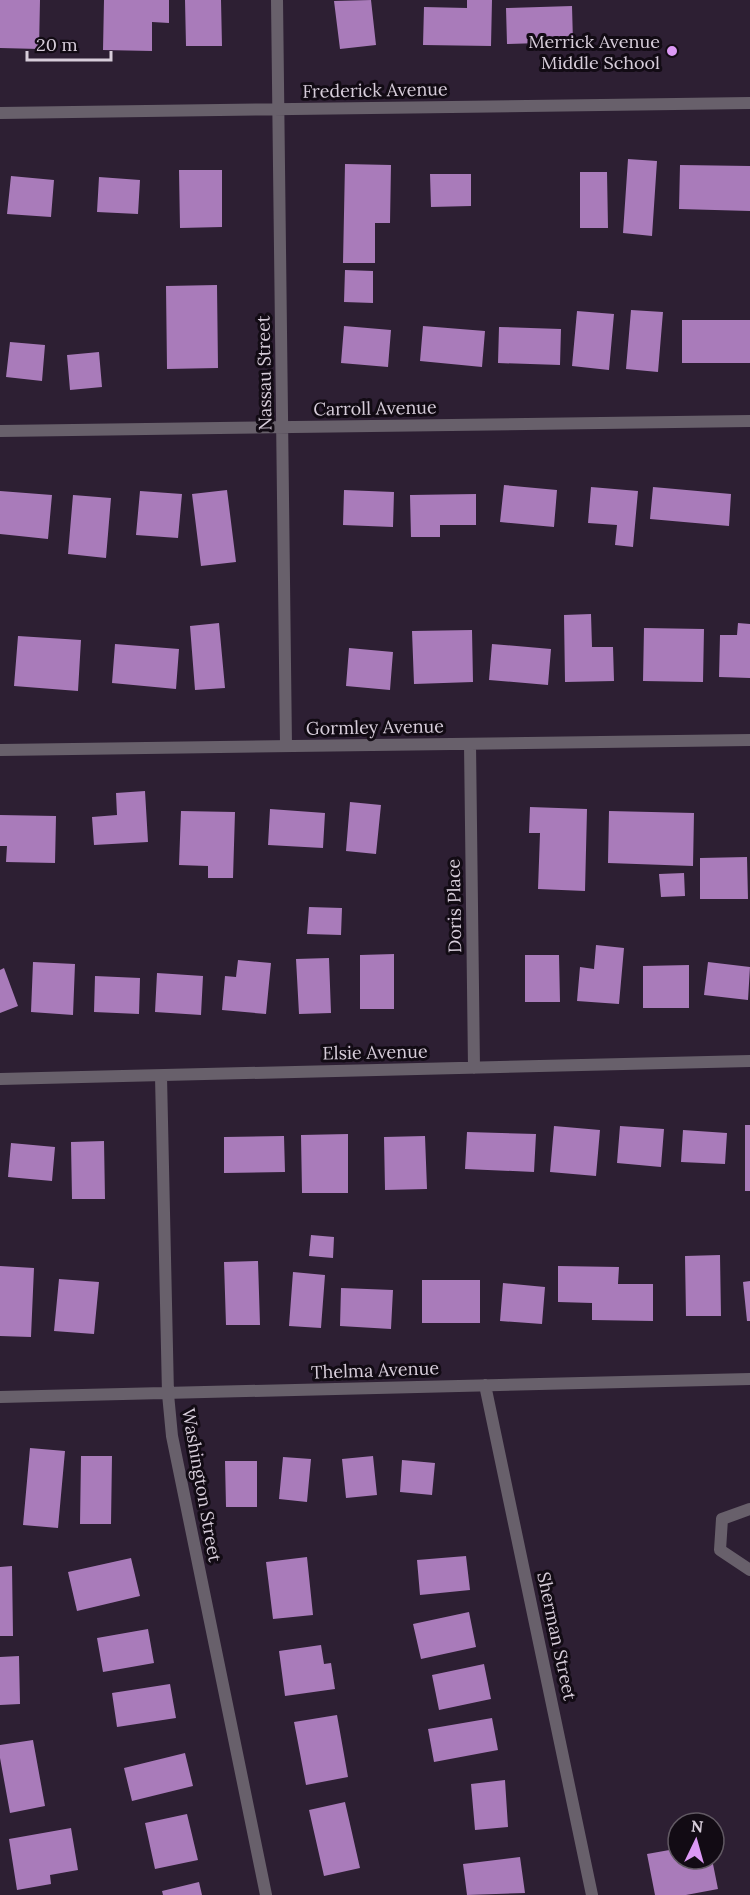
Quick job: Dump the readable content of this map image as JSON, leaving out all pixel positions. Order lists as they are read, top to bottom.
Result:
{
  "streets": {
    "street": [
      "Frederick Avenue",
      "Nassau Street",
      "Carroll Avenue",
      "Gormley Avenue",
      "Doris Place",
      "Elsie Avenue",
      "Thelma Avenue",
      "Washington Street",
      "Sherman Street"
    ]
  },
  "crossings": [
    ["Frederick Avenue", "Nassau Street"],
    ["Nassau Street", "Carroll Avenue"],
    ["Nassau Street", "Gormley Avenue"],
    ["Gormley Avenue", "Doris Place"],
    ["Doris Place", "Elsie Avenue"],
    ["Elsie Avenue", "Washington Street"],
    ["Thelma Avenue", "Washington Street"],
    ["Thelma Avenue", "Sherman Street"]
  ],
  "places": ["Merrick Avenue Middle School"],
  "scale_bar": "20 m",
  "north": "top"
}
